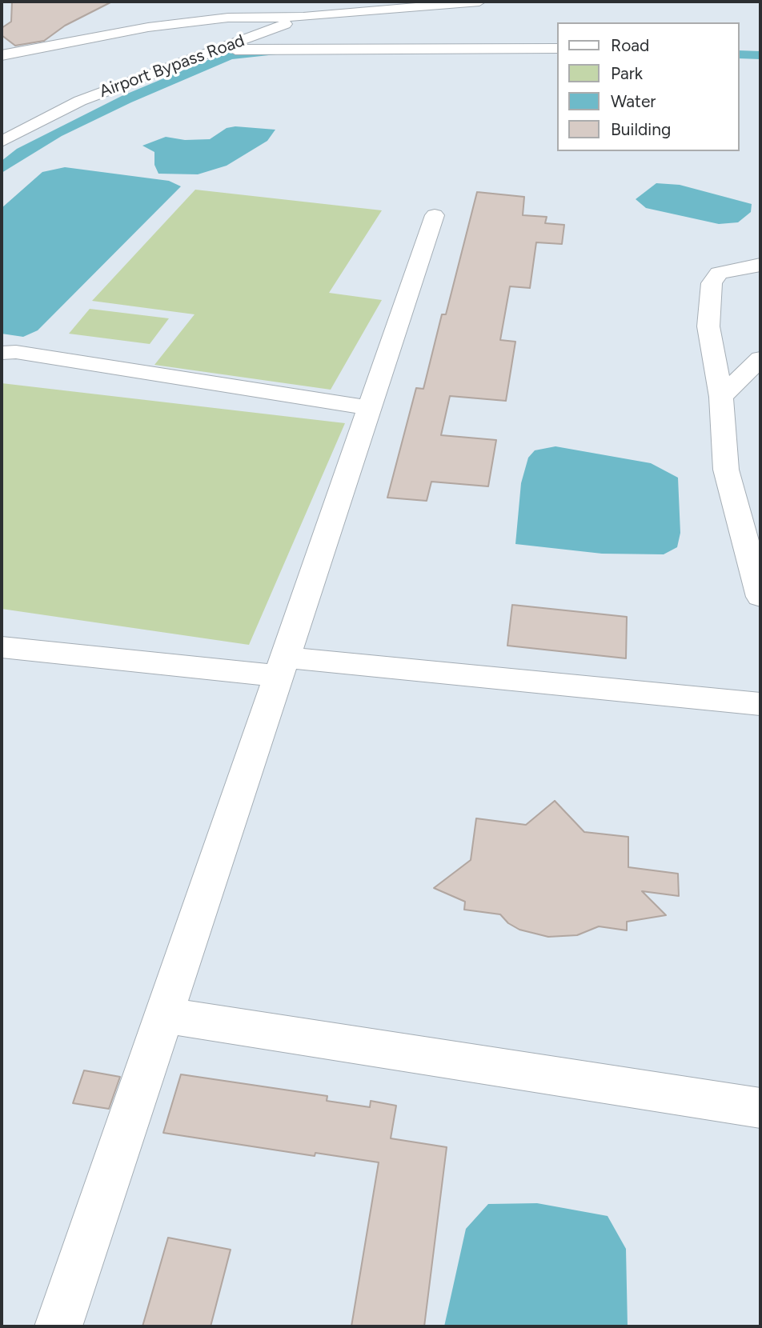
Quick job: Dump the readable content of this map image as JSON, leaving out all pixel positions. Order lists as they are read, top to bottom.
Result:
{
  "streets": {
    "street": ["Airport Bypass Road"]
  },
  "legend": [
    "Road",
    "Park",
    "Water",
    "Building"
  ]
}
